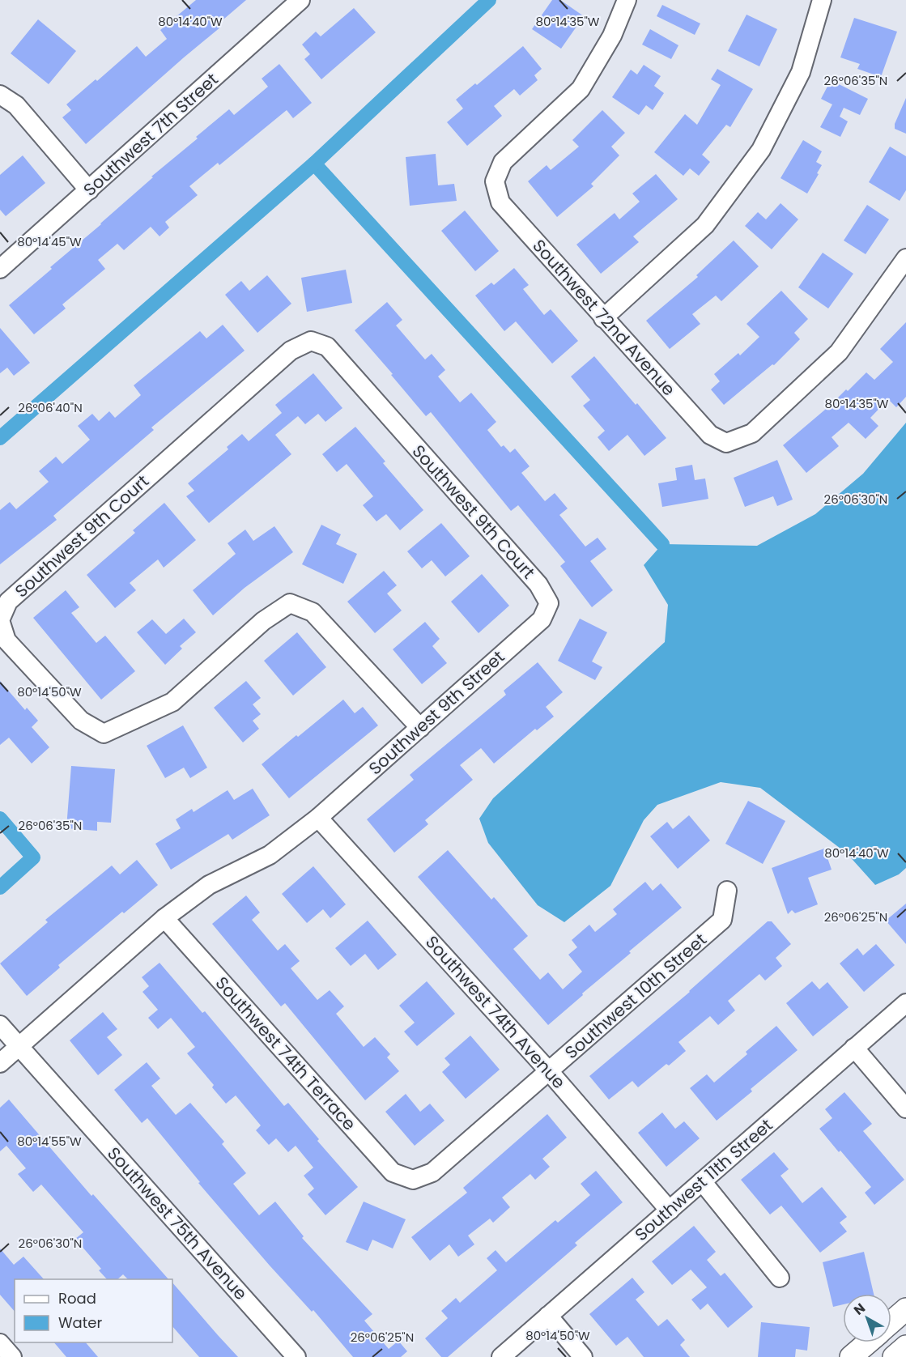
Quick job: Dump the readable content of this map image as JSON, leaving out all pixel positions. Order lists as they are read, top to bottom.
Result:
{
  "streets": {
    "street": [
      "Southwest 7th Street",
      "Southwest 72nd Avenue",
      "Southwest 9th Court",
      "Southwest 9th Street",
      "Southwest 10th Street",
      "Southwest 74th Avenue",
      "Southwest 74th Terrace",
      "Southwest 11th Street",
      "Southwest 75th Avenue"
    ]
  },
  "crossings": [
    ["Southwest 9th Court", "Southwest 9th Street"],
    ["Southwest 9th Street", "Southwest 74th Avenue"],
    ["Southwest 9th Street", "Southwest 74th Terrace"],
    ["Southwest 10th Street", "Southwest 74th Avenue"],
    ["Southwest 10th Street", "Southwest 74th Terrace"],
    ["Southwest 74th Avenue", "Southwest 11th Street"]
  ],
  "legend": ["Road", "Water"],
  "north": "top left",
  "coordinates": [
    "80°14'40\"W",
    "80°14'35\"W",
    "26°06'35\"N",
    "80°14'45\"W",
    "26°06'40\"N",
    "26°06'30\"N",
    "80°14'50\"W",
    "26°06'25\"N",
    "80°14'55\"W"
  ]
}
